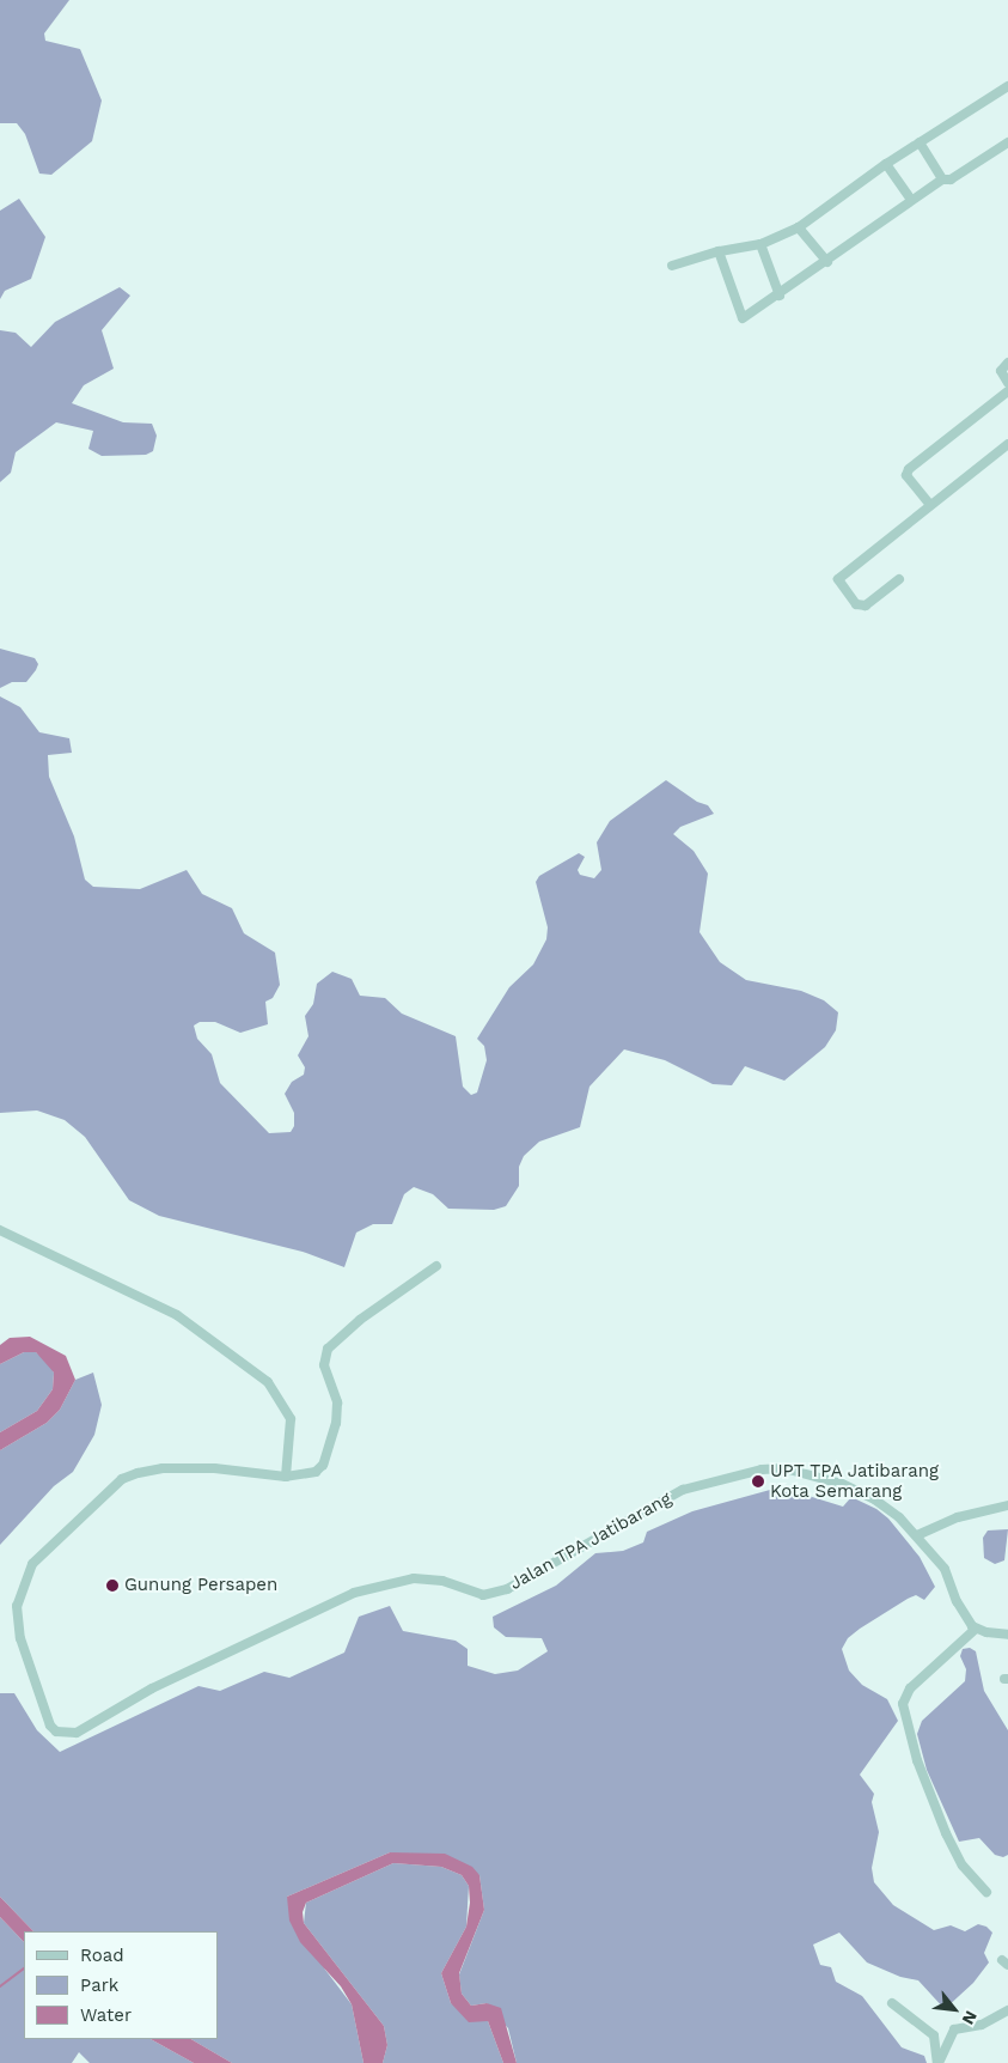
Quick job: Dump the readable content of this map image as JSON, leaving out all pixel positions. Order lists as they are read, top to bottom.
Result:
{
  "streets": {
    "street": ["Jalan TPA Jatibarang"]
  },
  "places": ["UPT TPA Jatibarang Kota Semarang", "Gunung Persapen"],
  "legend": ["Road", "Park", "Water"],
  "north": "bottom right"
}
